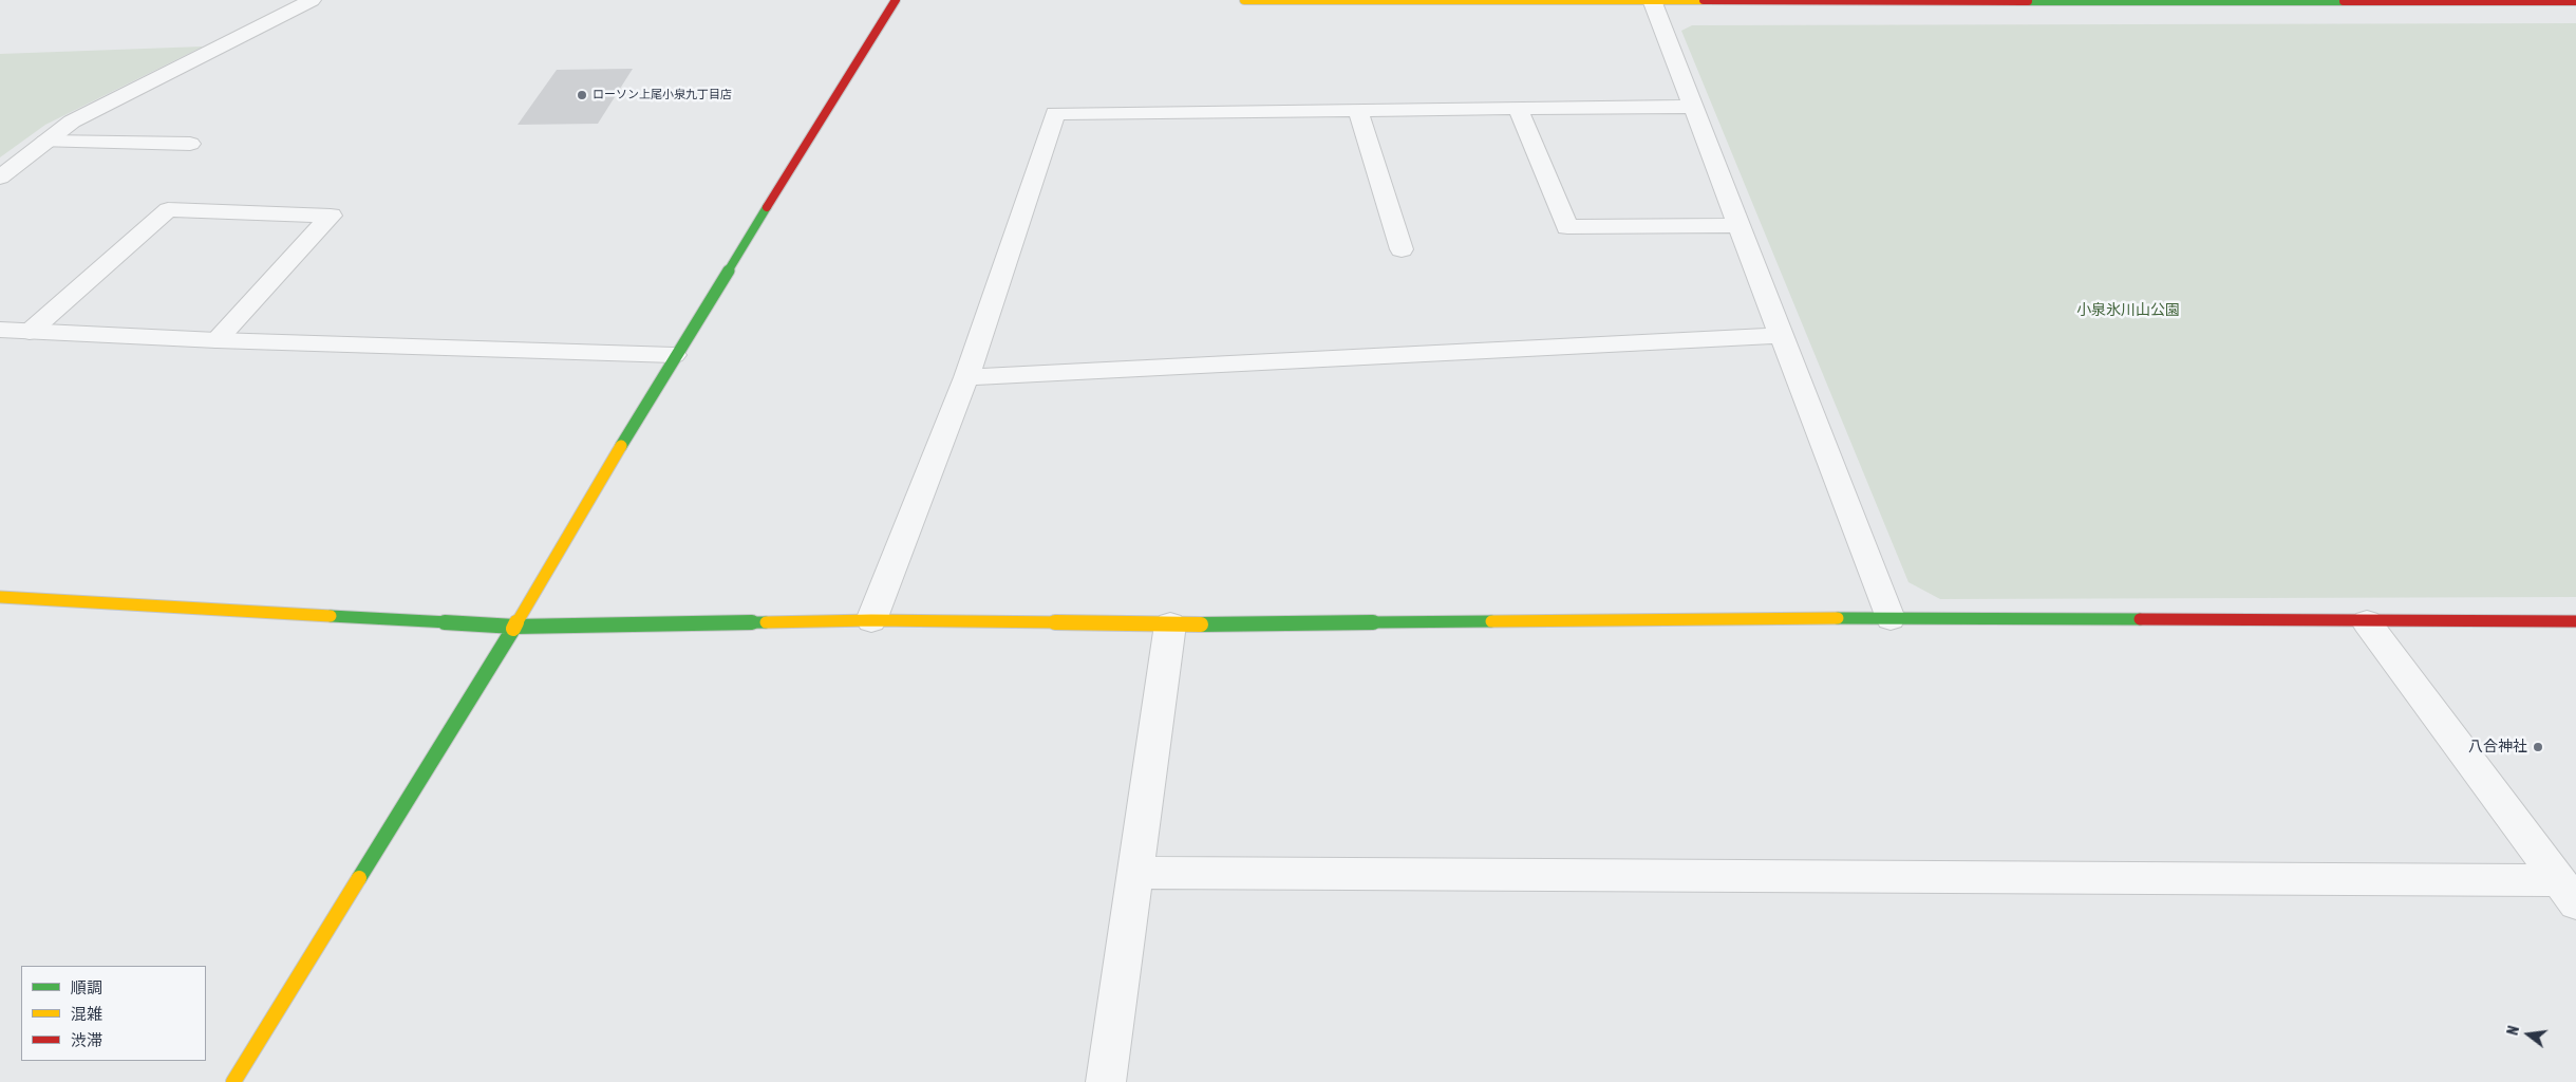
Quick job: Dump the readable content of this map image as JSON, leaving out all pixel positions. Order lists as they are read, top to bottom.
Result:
{
  "parks": ["小泉氷川山公園"],
  "places": ["ローソン上尾小泉九丁目店", "八合神社"],
  "legend": ["順調", "混雑", "渋滞"],
  "north": "left"
}
